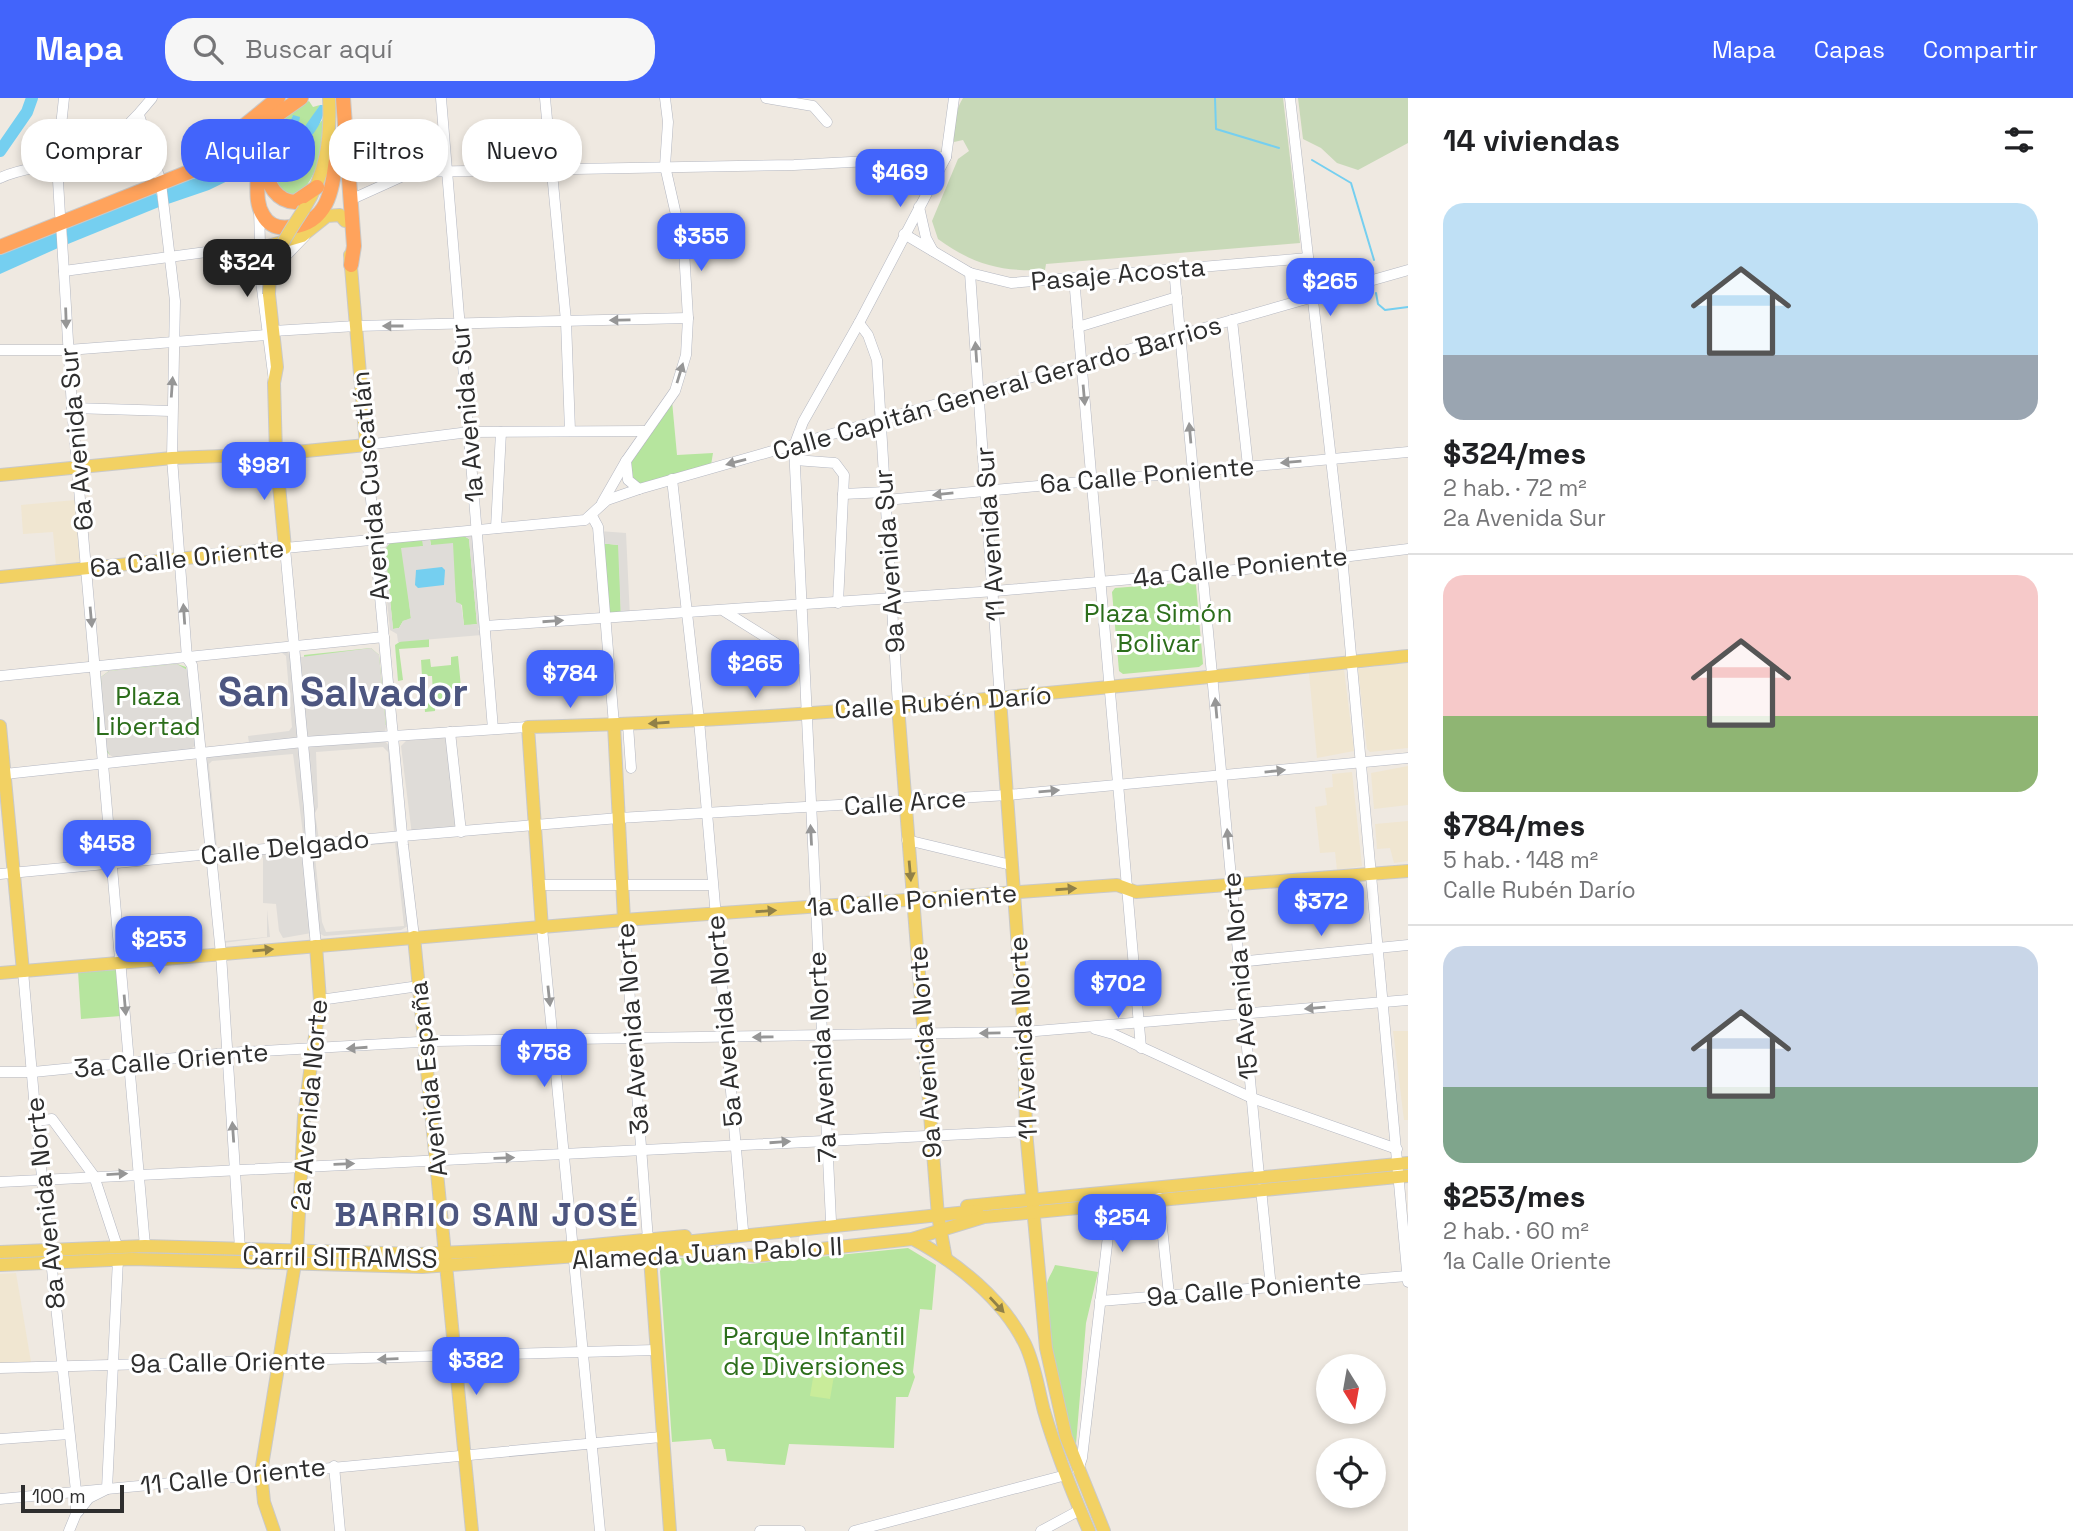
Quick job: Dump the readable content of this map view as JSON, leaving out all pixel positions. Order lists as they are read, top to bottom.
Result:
{
  "streets": {
    "main road": [
      "Avenida Cuscatlán",
      "11 Avenida Sur",
      "6a Calle Oriente",
      "9a Avenida Sur",
      "Calle Rubén Darío",
      "1a Calle Poniente",
      "3a Avenida Norte",
      "11 Avenida Norte",
      "9a Avenida Norte",
      "Avenida España",
      "2a Avenida Norte",
      "8a Avenida Norte",
      "Alameda Juan Pablo II",
      "Carril SITRAMSS"
    ],
    "street": [
      "Pasaje Acosta",
      "Calle Capitán General Gerardo Barrios",
      "1a Avenida Sur",
      "6a Avenida Sur",
      "6a Calle Poniente",
      "4a Calle Poniente",
      "Calle Arce",
      "Calle Delgado",
      "15 Avenida Norte",
      "5a Avenida Norte",
      "7a Avenida Norte",
      "3a Calle Oriente",
      "9a Calle Poniente",
      "9a Calle Oriente",
      "11 Calle Oriente"
    ]
  },
  "crossings": [
    ["Pasaje Acosta", "11 Avenida Sur"],
    ["Pasaje Acosta", "15 Avenida Norte"],
    ["Calle Capitán General Gerardo Barrios", "11 Avenida Sur"],
    ["Calle Capitán General Gerardo Barrios", "9a Avenida Sur"],
    ["Calle Capitán General Gerardo Barrios", "15 Avenida Norte"],
    ["Calle Capitán General Gerardo Barrios", "5a Avenida Norte"],
    ["Calle Capitán General Gerardo Barrios", "7a Avenida Norte"],
    ["1a Avenida Sur", "6a Calle Oriente"],
    ["1a Avenida Sur", "4a Calle Poniente"],
    ["1a Avenida Sur", "Calle Rubén Darío"],
    ["6a Avenida Sur", "6a Calle Oriente"],
    ["6a Avenida Sur", "Calle Rubén Darío"],
    ["6a Avenida Sur", "Calle Delgado"],
    ["6a Avenida Sur", "1a Calle Poniente"],
    ["6a Avenida Sur", "3a Calle Oriente"],
    ["6a Avenida Sur", "Alameda Juan Pablo II"],
    ["6a Calle Poniente", "11 Avenida Sur"],
    ["6a Calle Poniente", "9a Avenida Sur"],
    ["6a Calle Poniente", "15 Avenida Norte"],
    ["Avenida Cuscatlán", "6a Calle Oriente"],
    ["Avenida Cuscatlán", "Calle Rubén Darío"],
    ["Avenida Cuscatlán", "Calle Arce"],
    ["Avenida Cuscatlán", "Calle Delgado"],
    ["Avenida Cuscatlán", "Avenida España"],
    ["11 Avenida Sur", "4a Calle Poniente"],
    ["11 Avenida Sur", "Calle Rubén Darío"],
    ["11 Avenida Sur", "Calle Arce"],
    ["11 Avenida Sur", "11 Avenida Norte"],
    ["6a Calle Oriente", "2a Avenida Norte"],
    ["9a Avenida Sur", "4a Calle Poniente"],
    ["9a Avenida Sur", "Calle Rubén Darío"],
    ["9a Avenida Sur", "Calle Arce"],
    ["9a Avenida Sur", "9a Avenida Norte"],
    ["4a Calle Poniente", "15 Avenida Norte"],
    ["4a Calle Poniente", "5a Avenida Norte"],
    ["4a Calle Poniente", "7a Avenida Norte"],
    ["Calle Rubén Darío", "15 Avenida Norte"],
    ["Calle Rubén Darío", "5a Avenida Norte"],
    ["Calle Rubén Darío", "3a Avenida Norte"],
    ["Calle Rubén Darío", "7a Avenida Norte"],
    ["Calle Rubén Darío", "2a Avenida Norte"],
    ["Calle Rubén Darío", "8a Avenida Norte"],
    ["Calle Arce", "Calle Delgado"],
    ["Calle Arce", "15 Avenida Norte"],
    ["Calle Arce", "5a Avenida Norte"],
    ["Calle Arce", "3a Avenida Norte"],
    ["Calle Arce", "11 Avenida Norte"],
    ["Calle Arce", "9a Avenida Norte"],
    ["Calle Arce", "7a Avenida Norte"],
    ["Calle Arce", "Avenida España"],
    ["Calle Delgado", "Avenida España"],
    ["Calle Delgado", "2a Avenida Norte"],
    ["Calle Delgado", "8a Avenida Norte"],
    ["1a Calle Poniente", "15 Avenida Norte"],
    ["1a Calle Poniente", "5a Avenida Norte"],
    ["1a Calle Poniente", "3a Avenida Norte"],
    ["1a Calle Poniente", "11 Avenida Norte"],
    ["1a Calle Poniente", "9a Avenida Norte"],
    ["1a Calle Poniente", "7a Avenida Norte"],
    ["1a Calle Poniente", "Avenida España"],
    ["1a Calle Poniente", "2a Avenida Norte"],
    ["1a Calle Poniente", "8a Avenida Norte"],
    ["15 Avenida Norte", "3a Calle Oriente"],
    ["15 Avenida Norte", "Alameda Juan Pablo II"],
    ["5a Avenida Norte", "3a Calle Oriente"],
    ["5a Avenida Norte", "Alameda Juan Pablo II"],
    ["3a Avenida Norte", "3a Calle Oriente"],
    ["3a Avenida Norte", "Alameda Juan Pablo II"],
    ["11 Avenida Norte", "3a Calle Oriente"],
    ["11 Avenida Norte", "Alameda Juan Pablo II"],
    ["9a Avenida Norte", "3a Calle Oriente"],
    ["9a Avenida Norte", "Alameda Juan Pablo II"],
    ["7a Avenida Norte", "3a Calle Oriente"],
    ["7a Avenida Norte", "Alameda Juan Pablo II"],
    ["3a Calle Oriente", "Avenida España"],
    ["3a Calle Oriente", "2a Avenida Norte"],
    ["3a Calle Oriente", "8a Avenida Norte"],
    ["Avenida España", "Alameda Juan Pablo II"],
    ["Avenida España", "9a Calle Oriente"],
    ["Avenida España", "11 Calle Oriente"],
    ["2a Avenida Norte", "Alameda Juan Pablo II"],
    ["2a Avenida Norte", "Carril SITRAMSS"],
    ["2a Avenida Norte", "9a Calle Oriente"],
    ["2a Avenida Norte", "11 Calle Oriente"],
    ["8a Avenida Norte", "Alameda Juan Pablo II"],
    ["8a Avenida Norte", "Carril SITRAMSS"],
    ["8a Avenida Norte", "9a Calle Oriente"],
    ["8a Avenida Norte", "11 Calle Oriente"],
    ["Alameda Juan Pablo II", "Carril SITRAMSS"]
  ],
  "one_way": ["9a Calle Oriente"],
  "districts": ["San Salvador", "BARRIO SAN JOSÉ"],
  "parks": ["Plaza Simón Bolivar", "Plaza Libertad", "Parque Infantil de Diversiones"],
  "scale_bar": "100 m",
  "north": "bottom",
  "page": {
    "header": "Mapa",
    "search": "Buscar aquí",
    "nav": ["Mapa", "Capas", "Compartir"],
    "heading": "14 viviendas",
    "chip": [
      "Comprar",
      "Alquilar",
      "Filtros",
      "Nuevo"
    ],
    "price": [
      "$469",
      "$355",
      "$324",
      "$265",
      "$981",
      "$265",
      "$784",
      "$458",
      "$372",
      "$253",
      "$702",
      "$758",
      "$254",
      "$382"
    ],
    "list": [
      {
        "name": "$324/mes",
        "note": "2 hab. · 72 m² · 2a Avenida Sur"
      },
      {
        "name": "$784/mes",
        "note": "5 hab. · 148 m² · Calle Rubén Darío"
      },
      {
        "name": "$253/mes",
        "note": "2 hab. · 60 m² · 1a Calle Oriente"
      }
    ],
    "scale": "100 m"
  }
}
